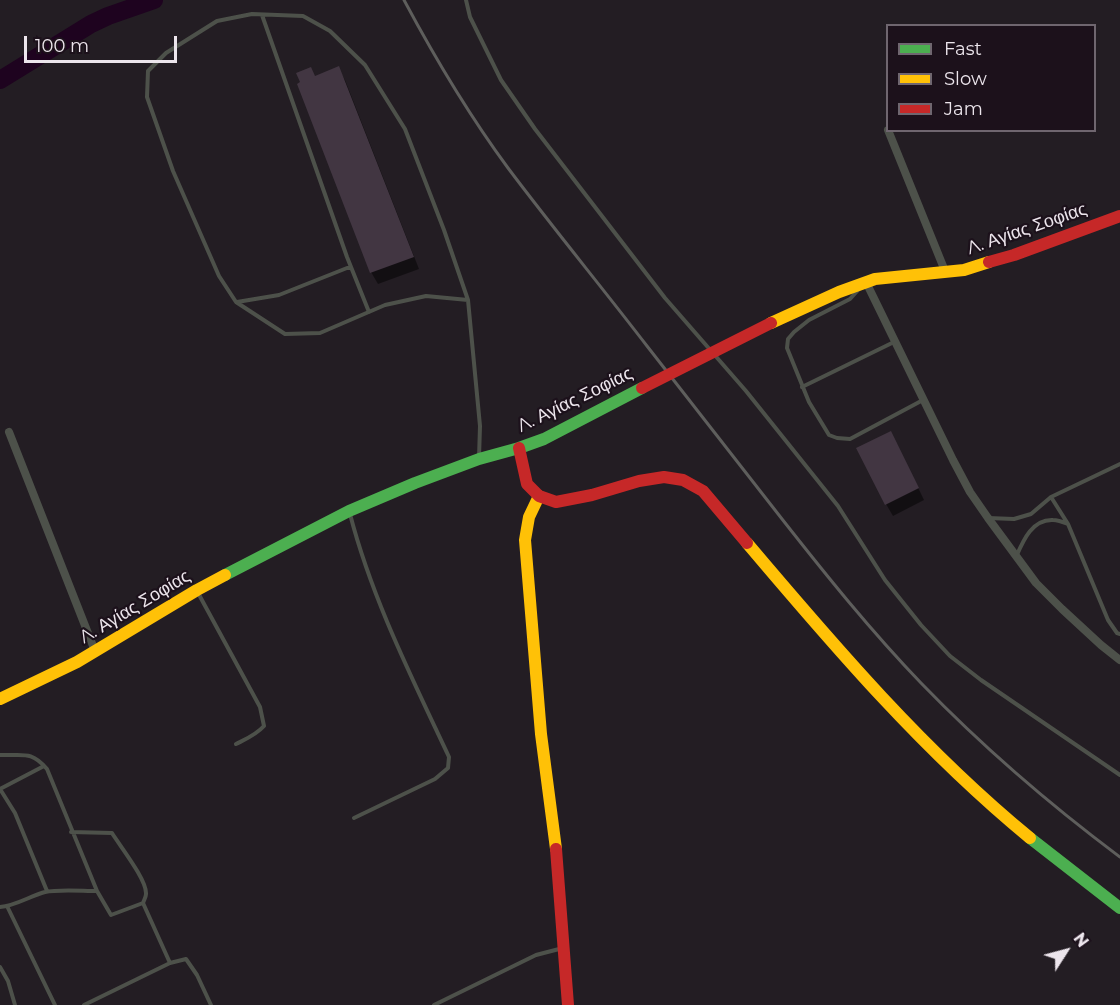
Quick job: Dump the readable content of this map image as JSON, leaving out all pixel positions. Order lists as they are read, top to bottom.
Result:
{
  "streets": {
    "street": ["Λ. Αγίας Σοφίας"]
  },
  "legend": ["Fast", "Slow", "Jam"],
  "scale_bar": "100 m",
  "north": "top right"
}
